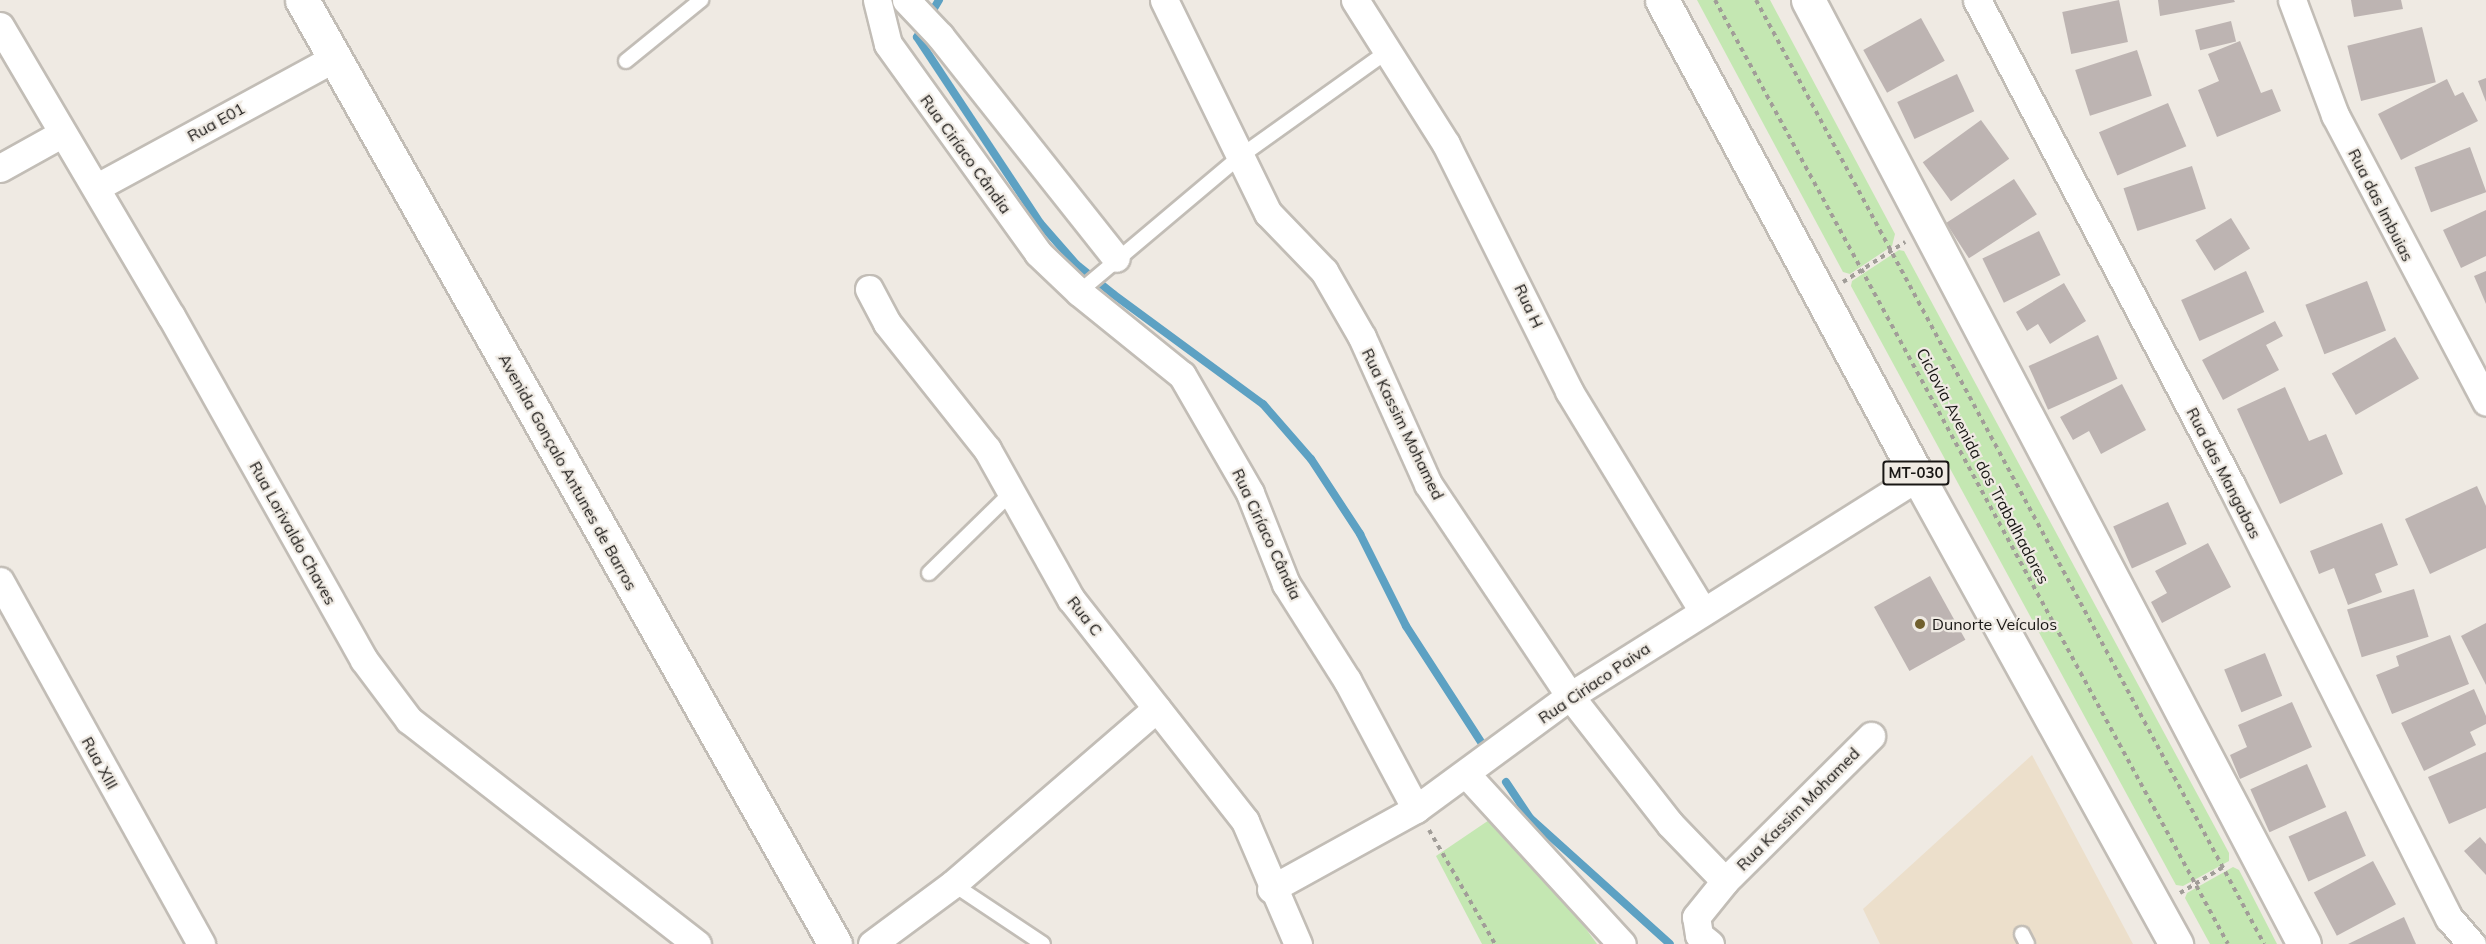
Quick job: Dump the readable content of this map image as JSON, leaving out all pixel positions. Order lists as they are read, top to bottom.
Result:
{
  "streets": {
    "main road": ["Avenida Gonçalo Antunes de Barros", "MT-030"],
    "street": [
      "Rua E01",
      "Rua Ciríaco Cândia",
      "Rua das Imbuias",
      "Rua H",
      "Rua Kassim Mohamed",
      "Rua das Mangabas",
      "Rua Lorivaldo Chaves",
      "Rua C",
      "Rua Ciriaco Paiva",
      "Rua XIII"
    ],
    "path": ["Ciclovia Avenida dos Trabalhadores"]
  },
  "crossings": [
    ["Rua E01", "Avenida Gonçalo Antunes de Barros"],
    ["Rua E01", "Rua Lorivaldo Chaves"],
    ["Rua Ciríaco Cândia", "Rua Ciriaco Paiva"],
    ["Rua H", "Rua Ciriaco Paiva"],
    ["Rua Kassim Mohamed", "Rua Ciriaco Paiva"],
    ["MT-030", "Rua Ciriaco Paiva"],
    ["Rua C", "Rua Ciriaco Paiva"]
  ],
  "places": ["Dunorte Veículos"]
}
